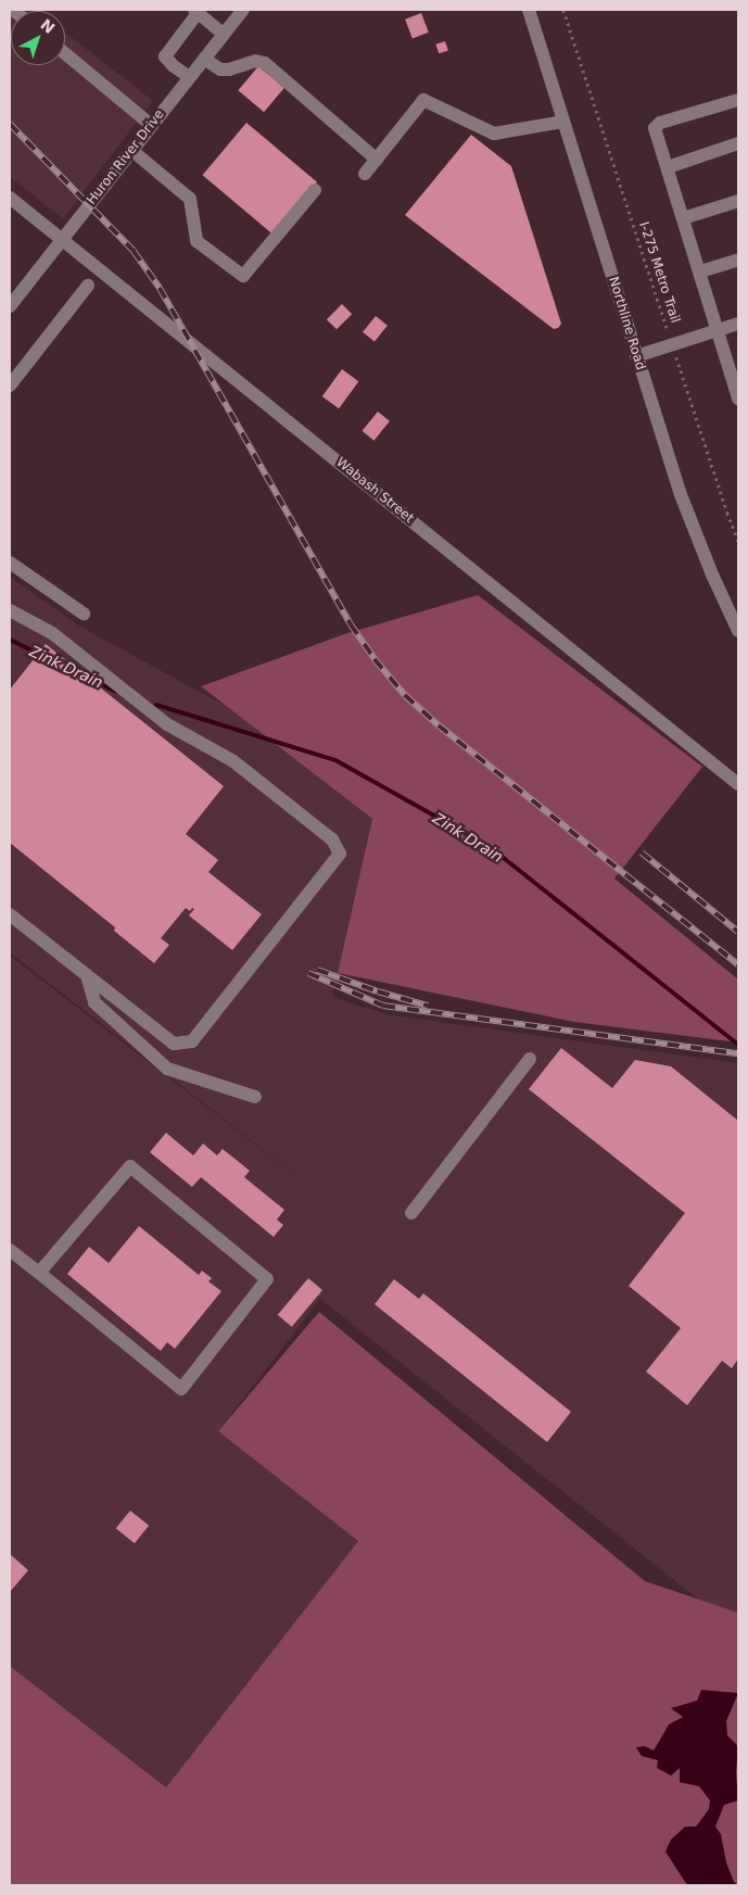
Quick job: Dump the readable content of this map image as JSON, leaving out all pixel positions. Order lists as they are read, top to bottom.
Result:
{
  "streets": {
    "street": ["Huron River Drive", "Northline Road", "Wabash Street"],
    "path": ["I-275 Metro Trail"]
  },
  "crossings": [
    ["Huron River Drive", "Wabash Street"]
  ],
  "water": ["Zink Drain"],
  "north": "top right"
}
